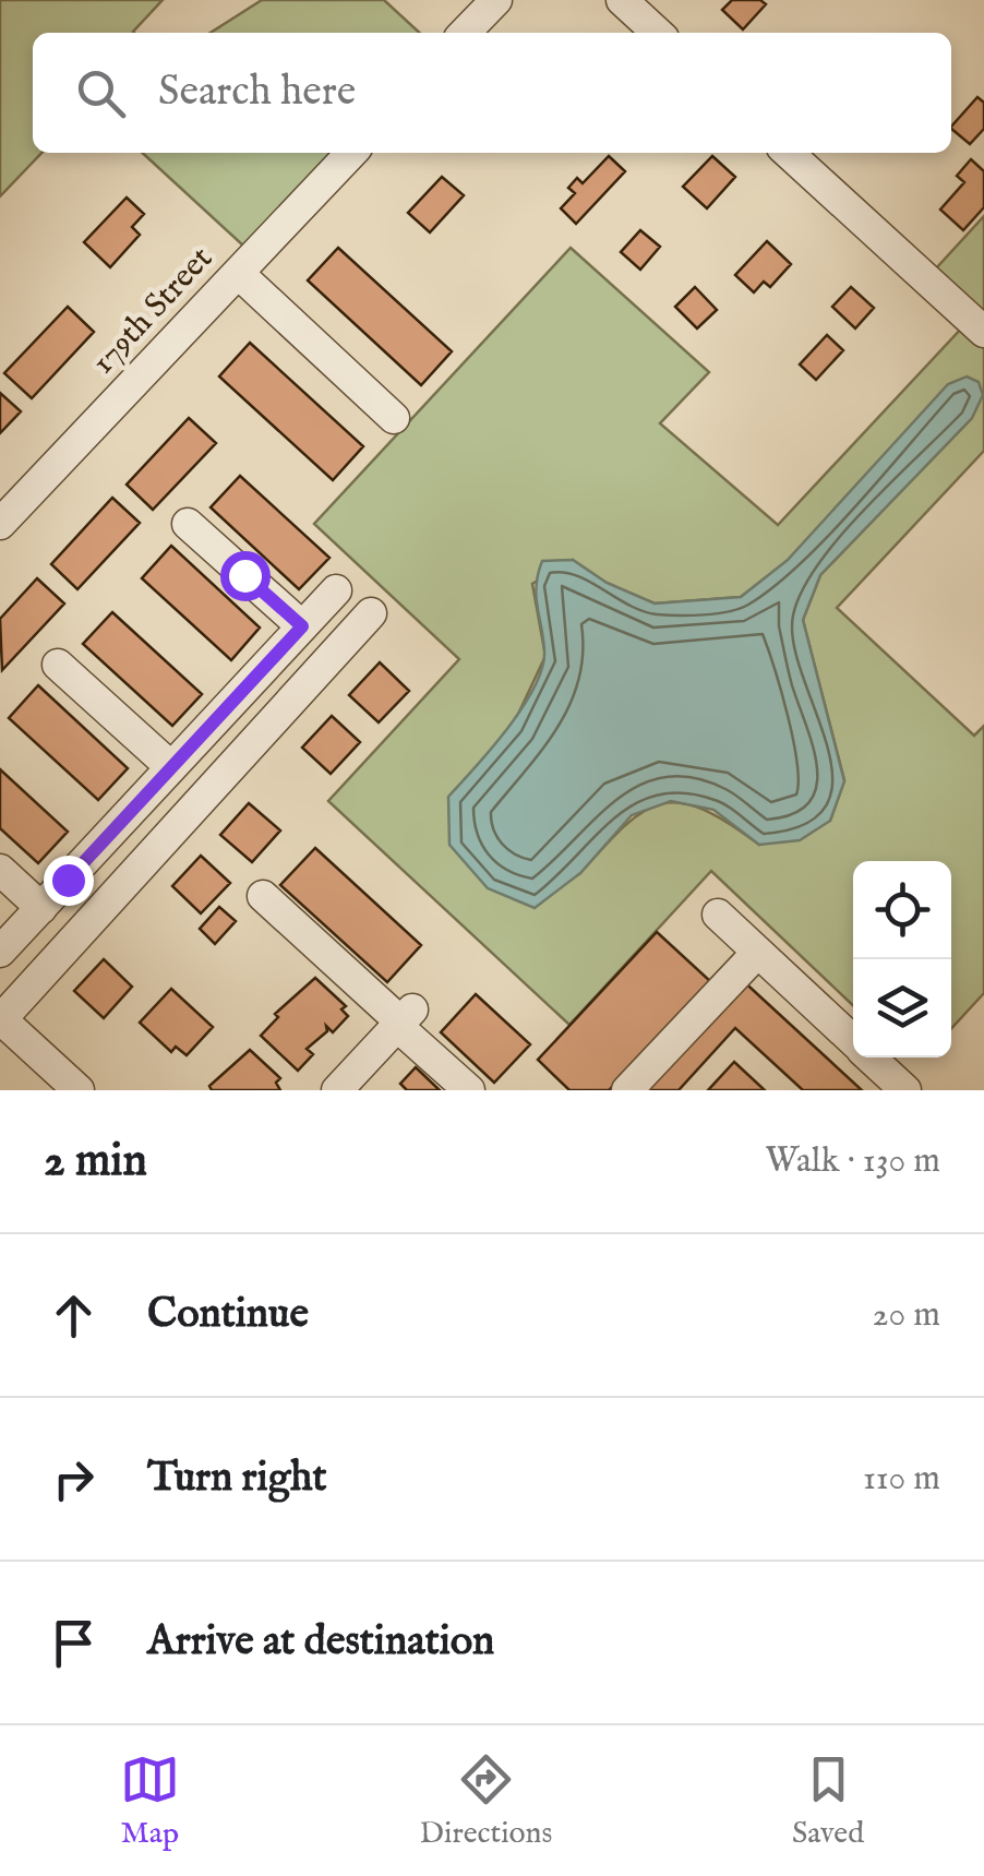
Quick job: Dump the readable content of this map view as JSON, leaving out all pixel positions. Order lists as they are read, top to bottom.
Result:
{
  "streets": {
    "street": ["179th Street"]
  },
  "page": {
    "search": "Search here",
    "heading": ["2 min", "Walk · 130 m"],
    "list": [
      ["Continue", "20 m"],
      ["Turn right", "110 m"],
      "Arrive at destination"
    ],
    "nav": ["Map", "Directions", "Saved"]
  }
}
